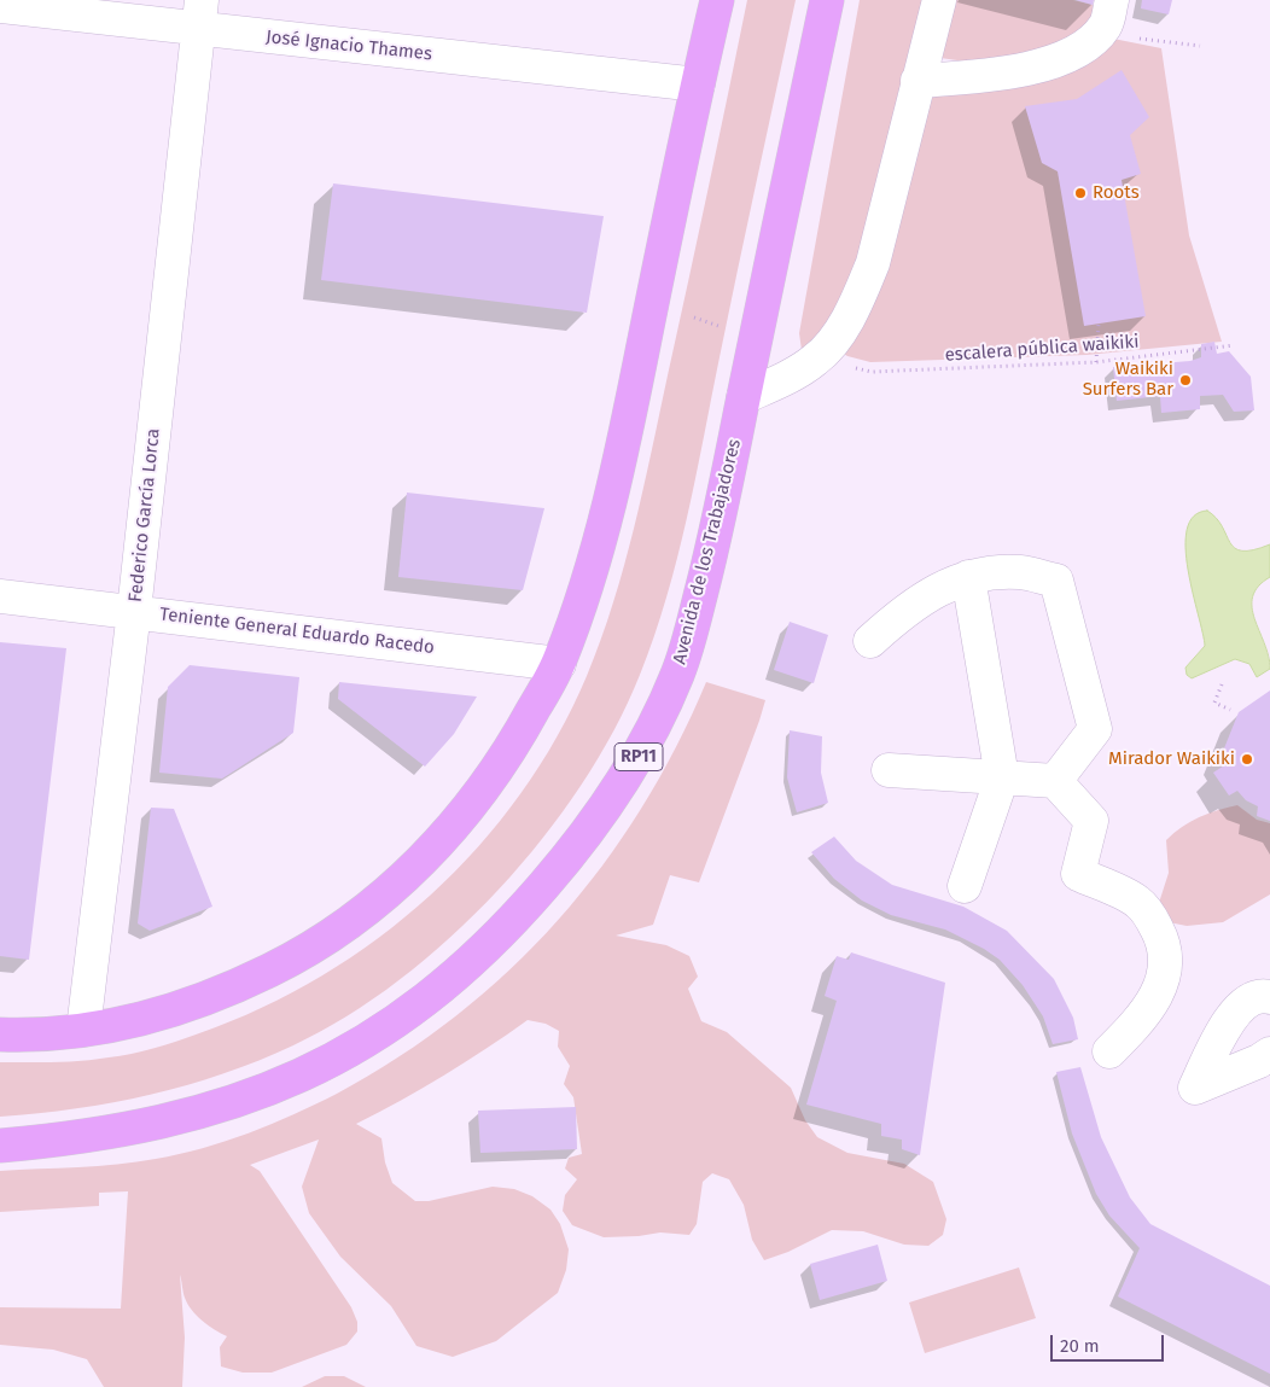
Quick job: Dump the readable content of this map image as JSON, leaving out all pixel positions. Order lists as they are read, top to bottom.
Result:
{
  "streets": {
    "main road": ["Avenida de los Trabajadores", "RP11"],
    "street": ["José Ignacio Thames", "Federico García Lorca", "Teniente General Eduardo Racedo"],
    "path": ["escalera pública waikiki"]
  },
  "crossings": [
    ["José Ignacio Thames", "Federico García Lorca"],
    ["Federico García Lorca", "Teniente General Eduardo Racedo"]
  ],
  "places": ["Roots", "Waikiki Surfers Bar", "Mirador Waikiki"],
  "scale_bar": "20 m"
}
